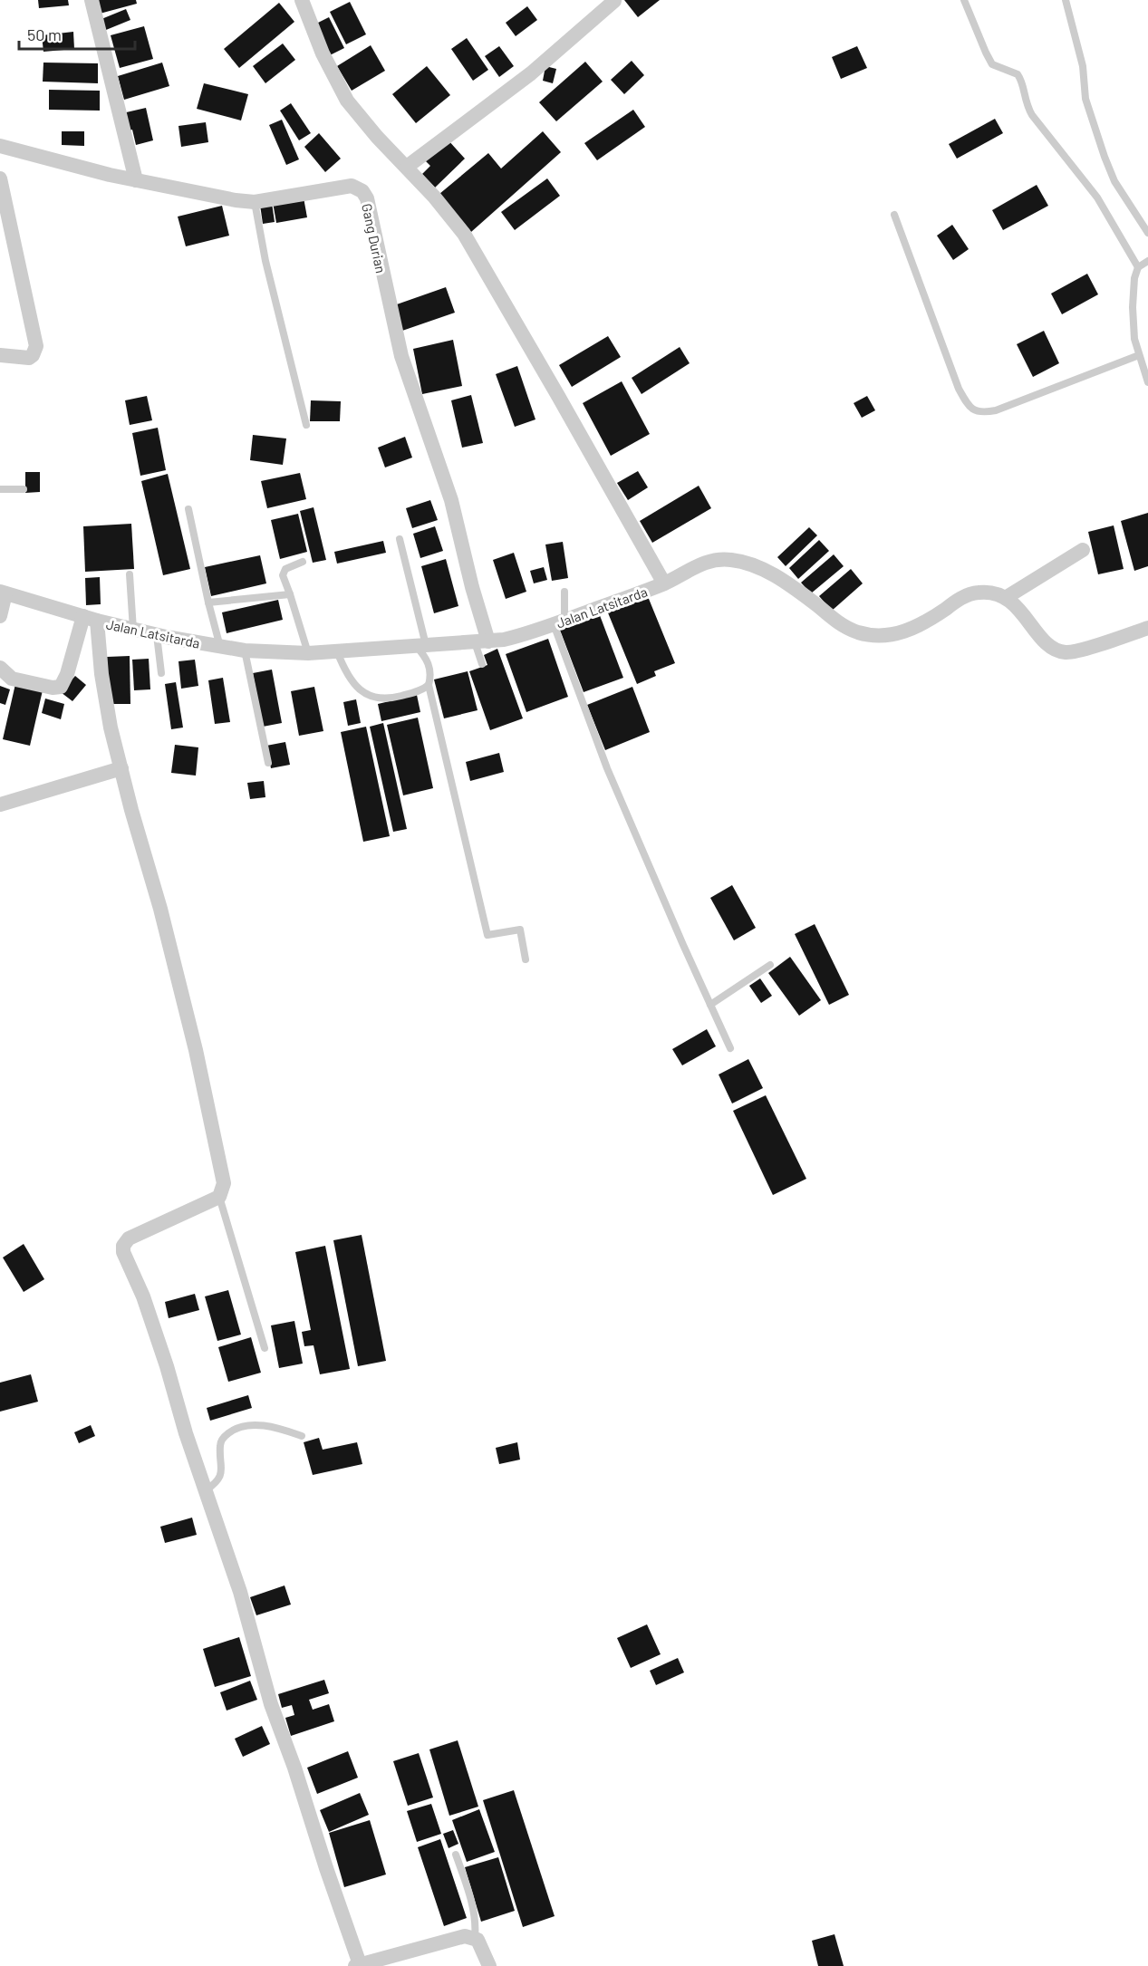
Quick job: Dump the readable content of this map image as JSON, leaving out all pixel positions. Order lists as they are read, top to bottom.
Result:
{
  "streets": {
    "street": ["Gang Durian", "Jalan Latsitarda"]
  },
  "crossings": [
    ["Gang Durian", "Jalan Latsitarda"]
  ],
  "scale_bar": "50 m"
}
